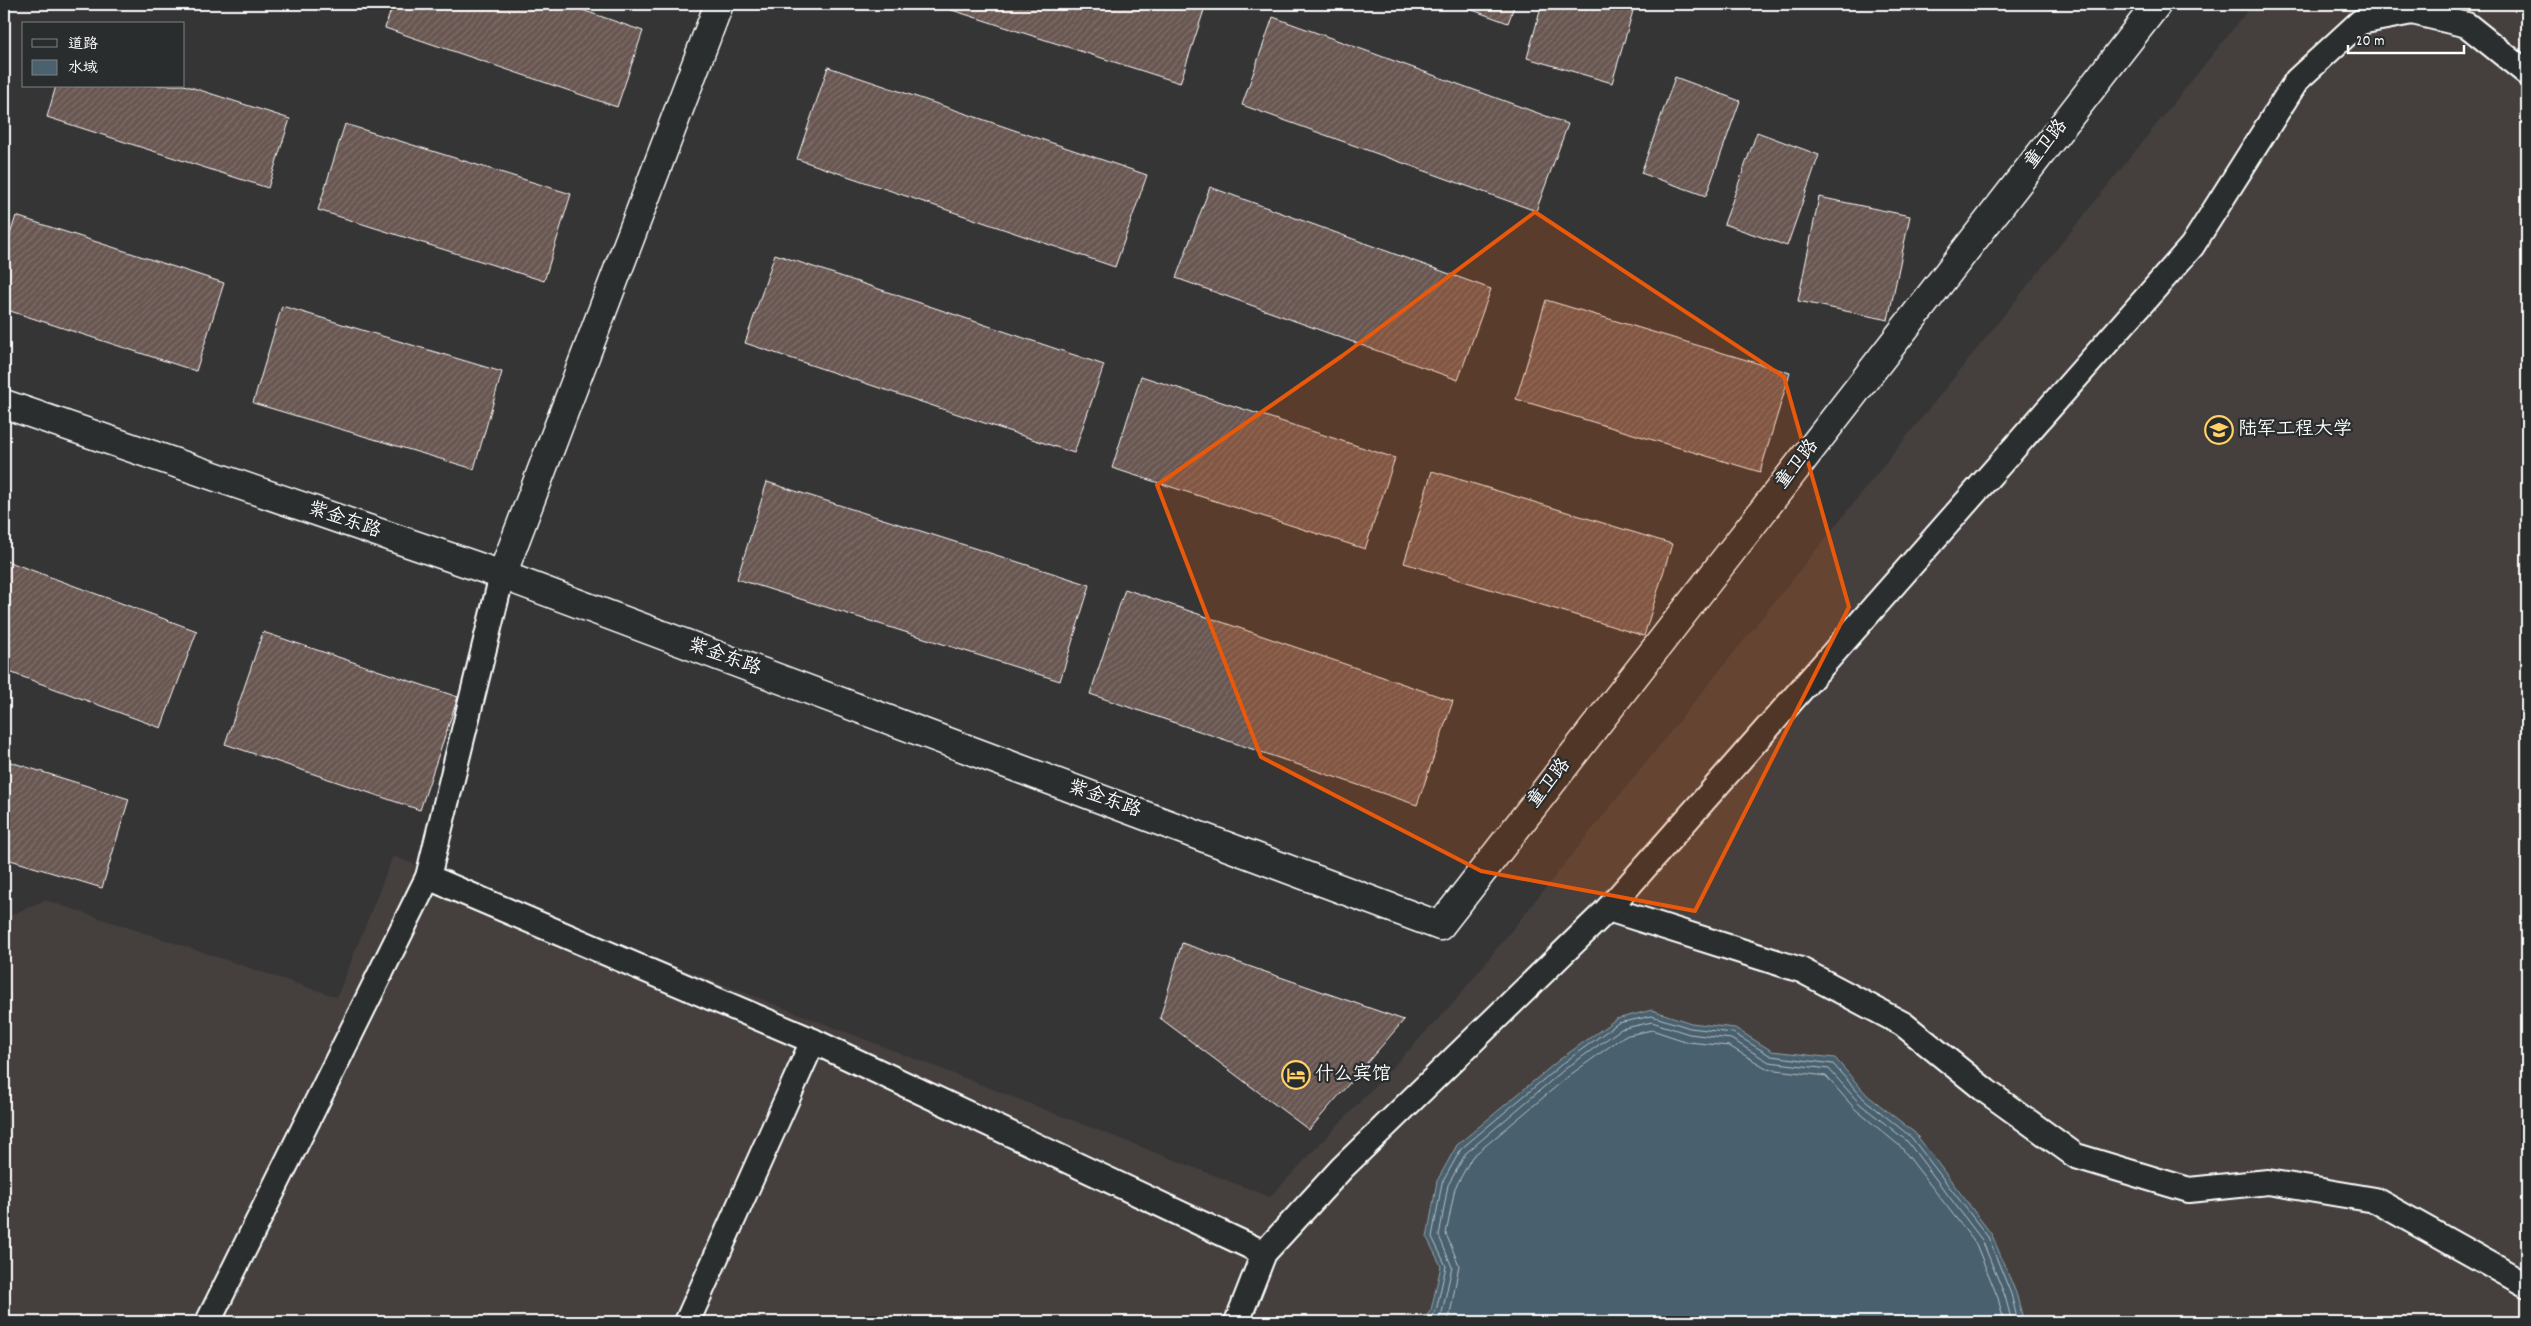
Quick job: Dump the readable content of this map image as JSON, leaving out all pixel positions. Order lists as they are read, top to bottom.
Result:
{
  "streets": {
    "street": ["童卫路", "紫金东路"]
  },
  "crossings": [
    ["童卫路", "紫金东路"]
  ],
  "places": {
    "school or university": ["陆军工程大学"],
    "hotel": ["什么宾馆"]
  },
  "legend": ["道路", "水域"],
  "scale_bar": "20 m"
}
